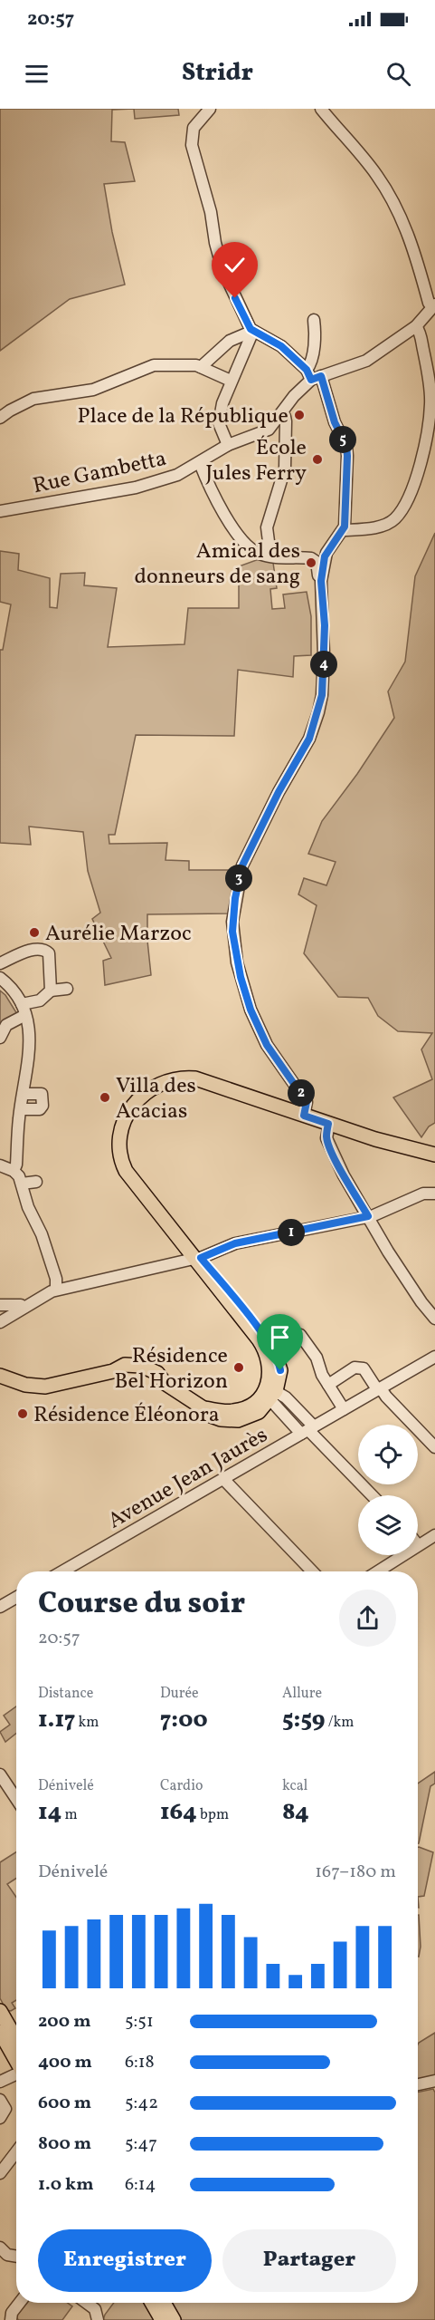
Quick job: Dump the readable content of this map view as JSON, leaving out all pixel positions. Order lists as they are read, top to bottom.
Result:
{
  "streets": {
    "street": ["Rue Gambetta", "Avenue Jean Jaurès"]
  },
  "places": [
    "Place de la République",
    "École Jules Ferry",
    "Amical des donneurs de sang",
    "Aurélie Marzoc",
    "Villa des Acacias",
    "Résidence Bel Horizon",
    "Résidence Éléonora"
  ],
  "page": {
    "status": "20:57",
    "header": "Stridr",
    "pins": [
      "5",
      "4",
      "3",
      "2",
      "1"
    ],
    "heading": ["Course du soir", "20:57"],
    "stats": [
      ["Distance", "1.17 km"],
      ["Durée", "7:00"],
      ["Allure", "5:59 /km"],
      ["Dénivelé", "14 m"],
      ["Cardio", "164 bpm"],
      ["kcal", "84"]
    ],
    "chart": ["Dénivelé", "167–180 m"],
    "list": [
      {
        "name": "200 m",
        "note": "5:51"
      },
      {
        "name": "400 m",
        "note": "6:18"
      },
      {
        "name": "600 m",
        "note": "5:42"
      },
      {
        "name": "800 m",
        "note": "5:47"
      },
      {
        "name": "1.0 km",
        "note": "6:14"
      }
    ],
    "buttons": ["Enregistrer", "Partager"]
  }
}
